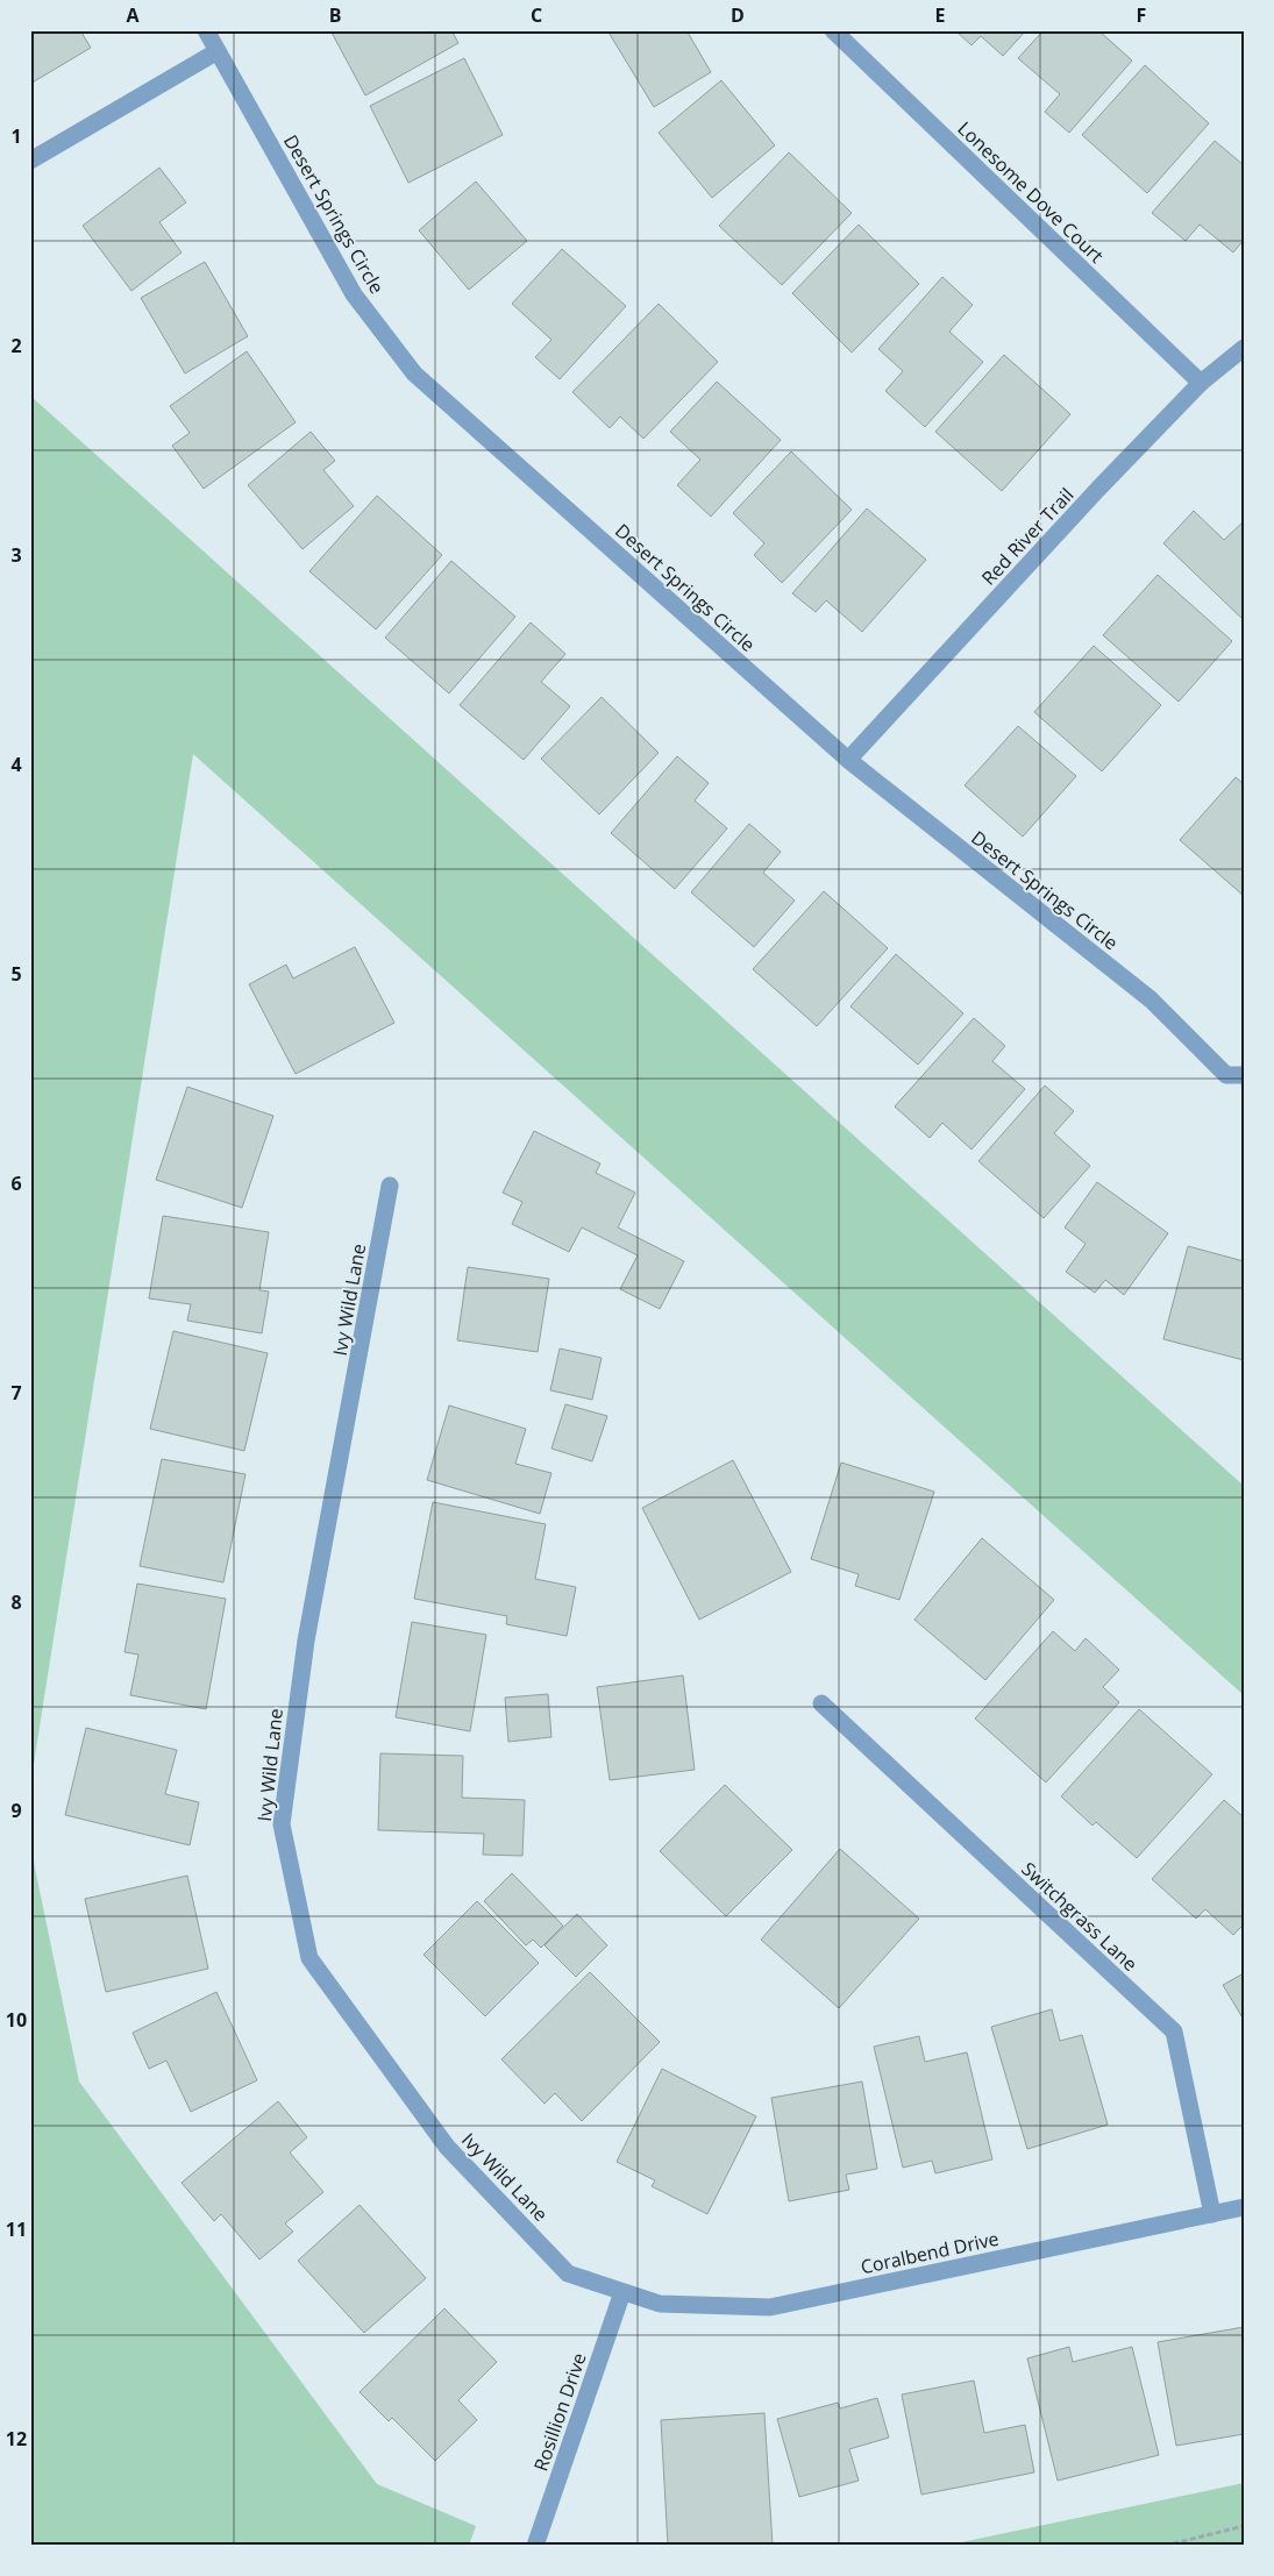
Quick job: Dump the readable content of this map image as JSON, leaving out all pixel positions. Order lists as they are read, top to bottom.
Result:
{
  "streets": {
    "street": [
      "Lonesome Dove Court",
      "Desert Springs Circle",
      "Red River Trail",
      "Ivy Wild Lane",
      "Switchgrass Lane",
      "Coralbend Drive",
      "Rosillion Drive"
    ]
  },
  "crossings": [
    ["Lonesome Dove Court", "Red River Trail"],
    ["Desert Springs Circle", "Red River Trail"],
    ["Ivy Wild Lane", "Coralbend Drive"],
    ["Ivy Wild Lane", "Rosillion Drive"],
    ["Switchgrass Lane", "Coralbend Drive"],
    ["Coralbend Drive", "Rosillion Drive"]
  ],
  "grid": {
    "columns": [
      "A",
      "B",
      "C",
      "D",
      "E",
      "F"
    ],
    "rows": [
      "1",
      "2",
      "3",
      "4",
      "5",
      "6",
      "7",
      "8",
      "9",
      "10",
      "11",
      "12"
    ]
  }
}
